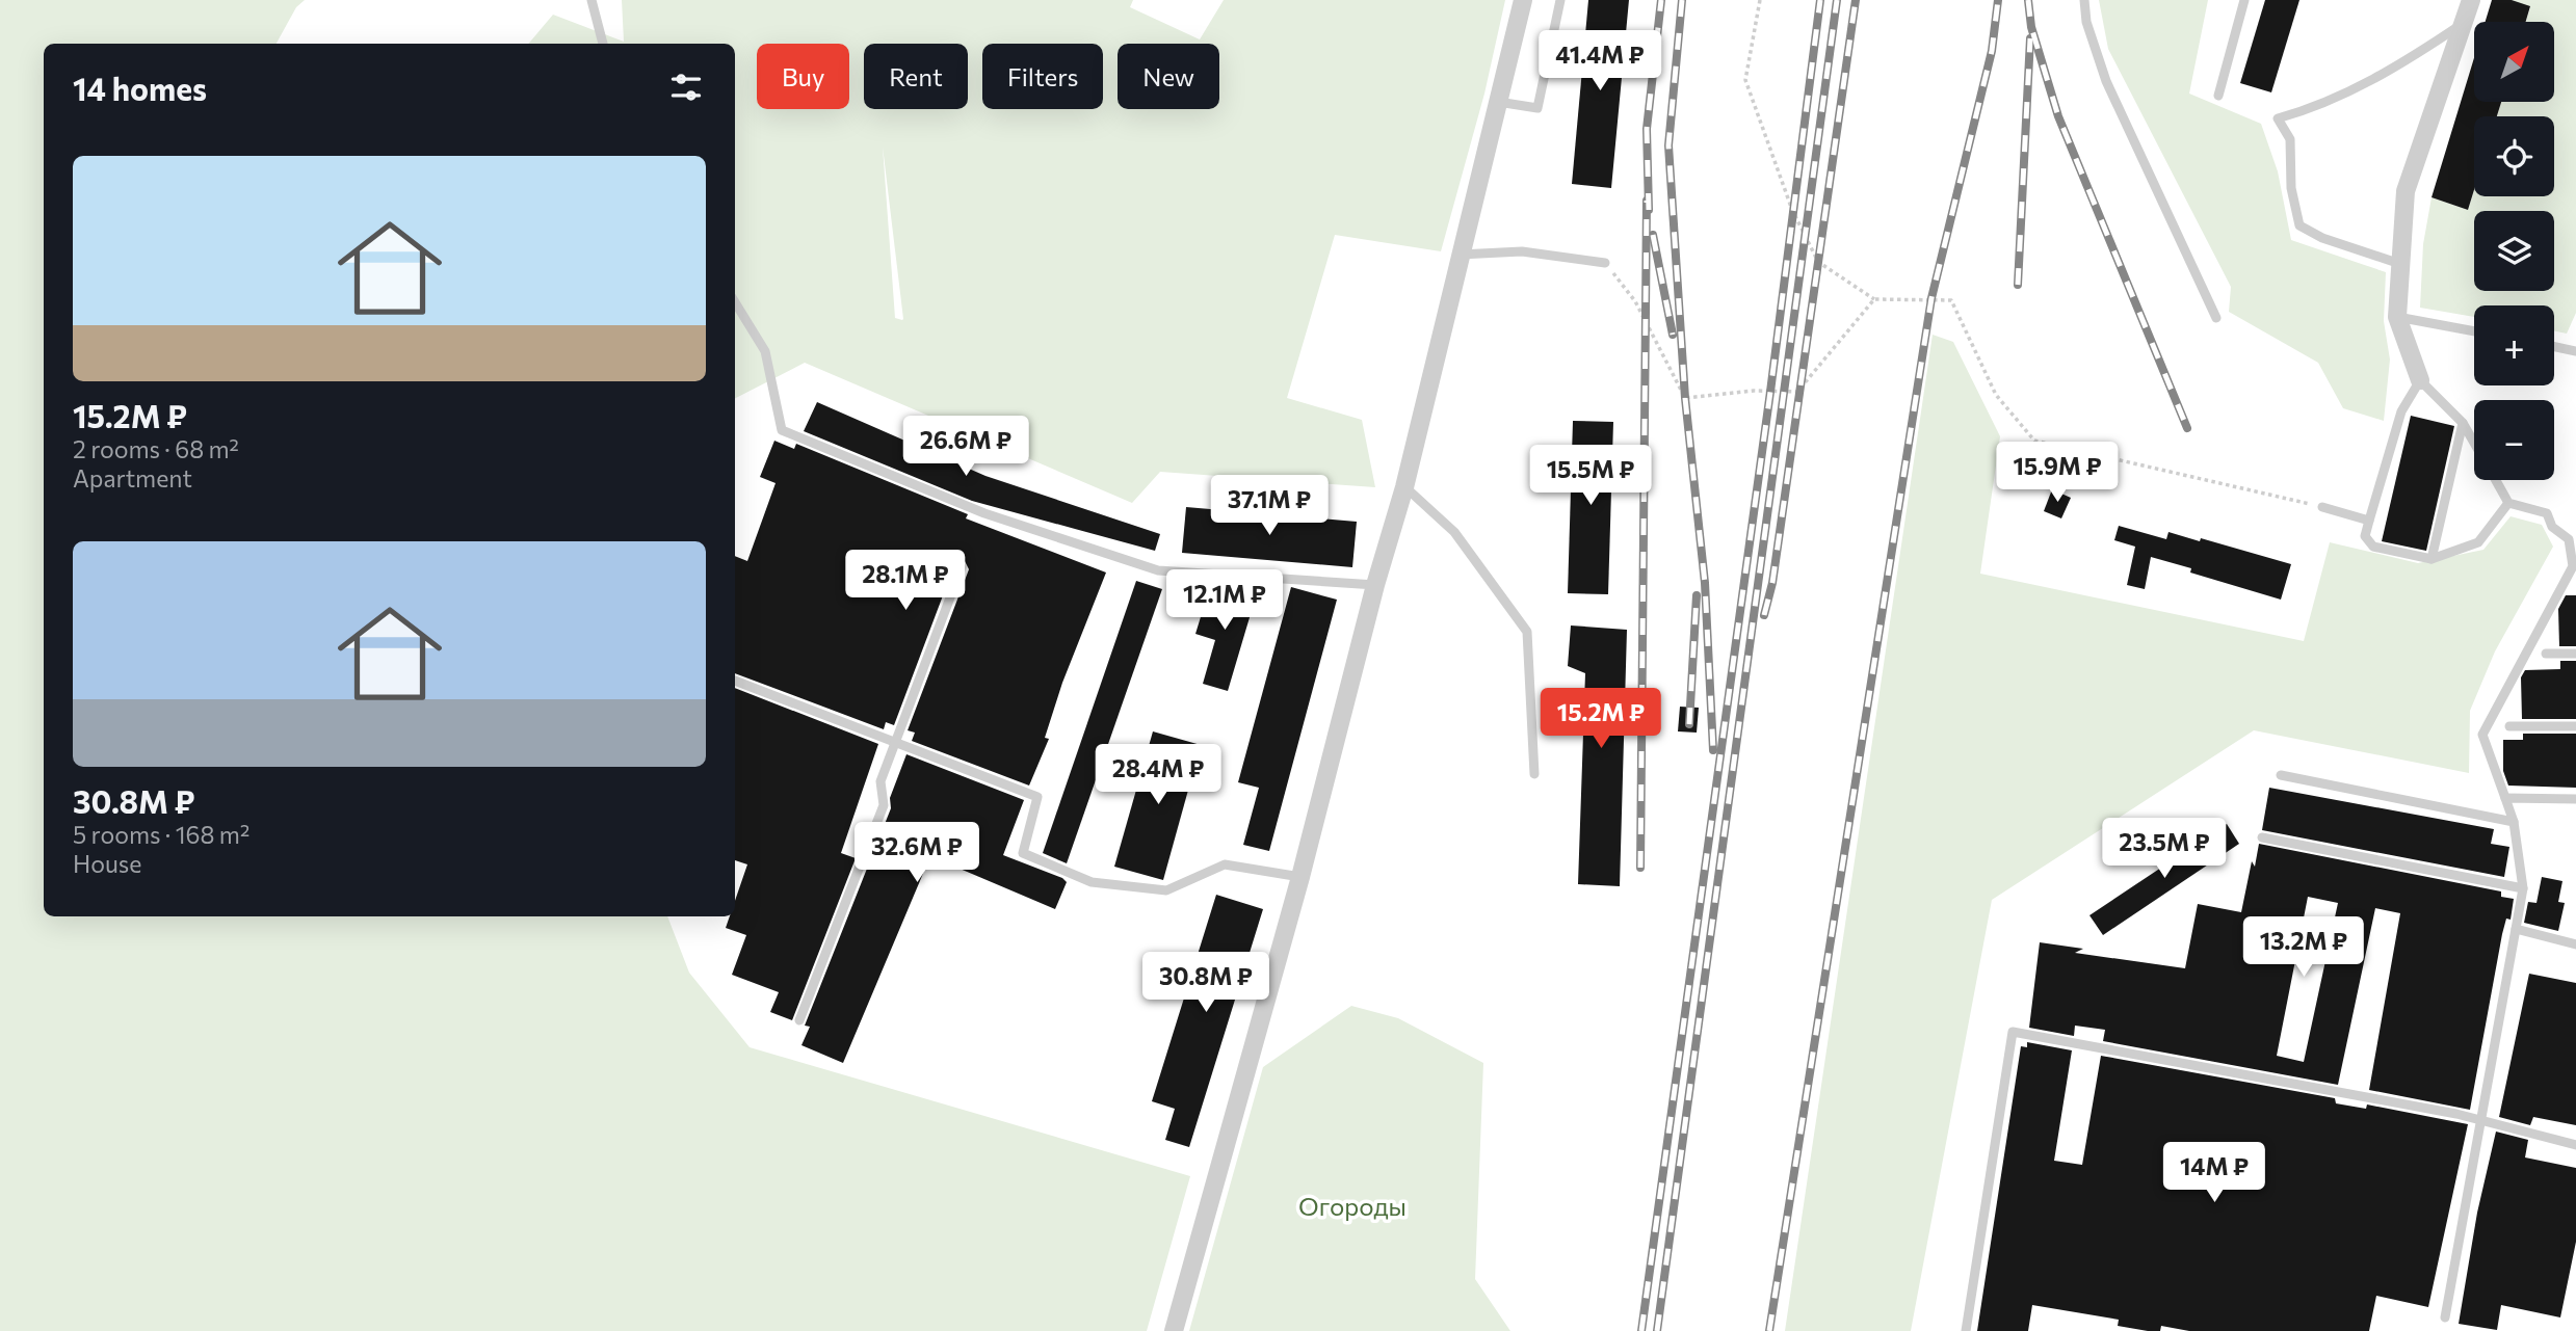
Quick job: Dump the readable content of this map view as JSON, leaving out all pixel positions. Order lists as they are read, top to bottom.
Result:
{
  "parks": ["Огороды"],
  "north": "top right",
  "page": {
    "map_buttons": ["+", "−"],
    "price": [
      "41.4M ₽",
      "26.6M ₽",
      "15.9M ₽",
      "15.5M ₽",
      "37.1M ₽",
      "28.1M ₽",
      "12.1M ₽",
      "15.2M ₽",
      "28.4M ₽",
      "23.5M ₽",
      "32.6M ₽",
      "13.2M ₽",
      "30.8M ₽",
      "14M ₽"
    ],
    "chip": [
      "Buy",
      "Rent",
      "Filters",
      "New"
    ],
    "heading": "14 homes",
    "list": [
      {
        "name": "15.2M ₽",
        "note": "2 rooms · 68 m² · Apartment"
      },
      {
        "name": "30.8M ₽",
        "note": "5 rooms · 168 m² · House"
      }
    ]
  }
}
